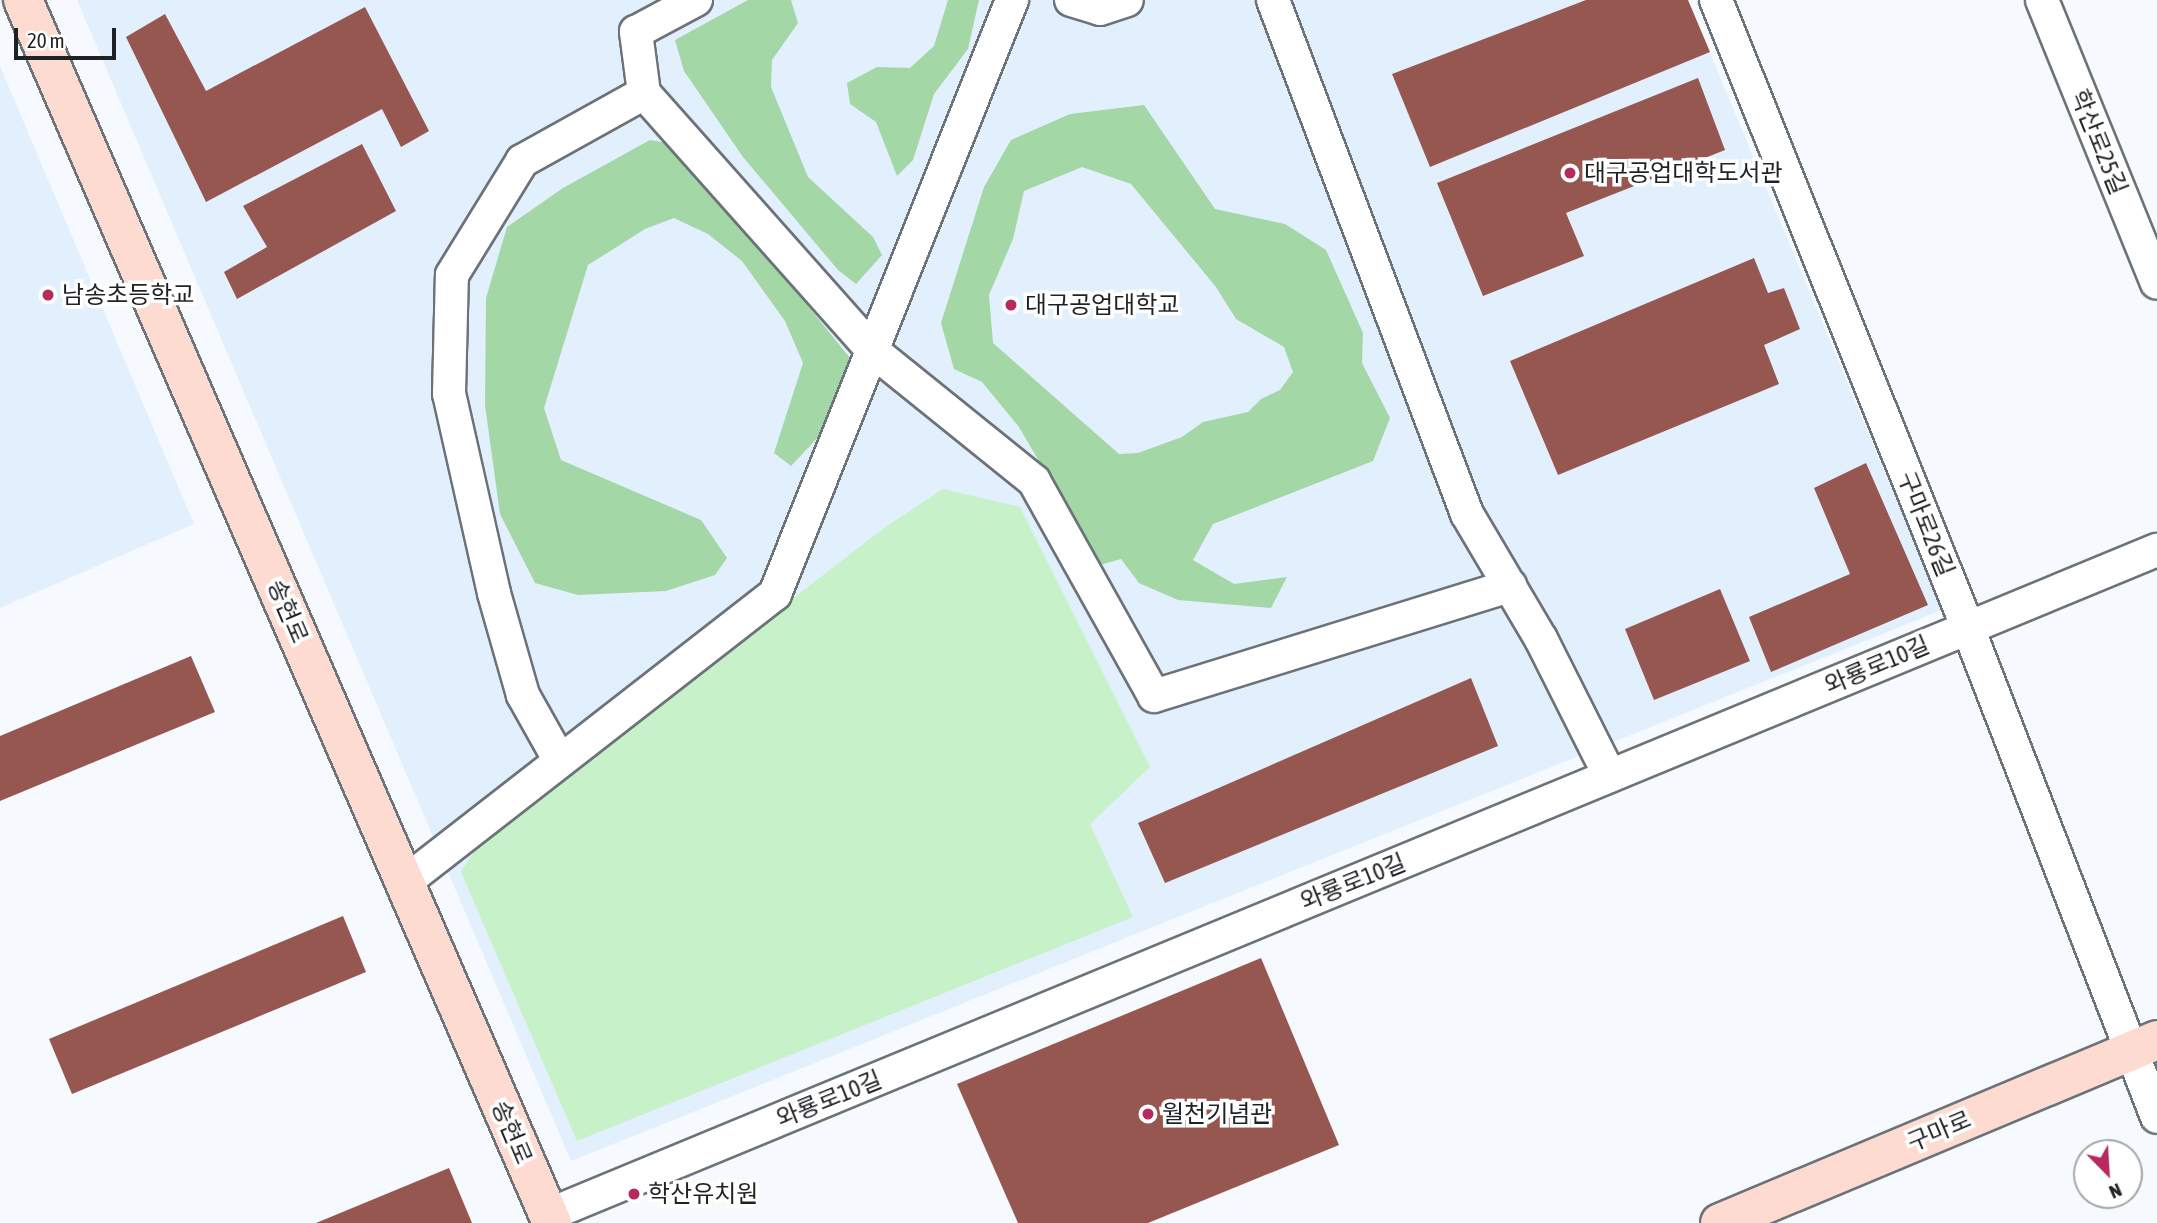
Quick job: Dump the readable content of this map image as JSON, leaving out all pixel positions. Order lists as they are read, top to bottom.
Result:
{
  "streets": {
    "main road": ["송현로", "구마로"],
    "street": ["학산로25길", "구마로26길", "와룡로10길"]
  },
  "crossings": [
    ["구마로26길", "와룡로10길"],
    ["구마로26길", "구마로"],
    ["송현로", "와룡로10길"]
  ],
  "places": [
    "대구공업대학도서관",
    "남송초등학교",
    "대구공업대학교",
    "월천기념관",
    "학산유치원"
  ],
  "scale_bar": "20 m",
  "north": "bottom right"
}
